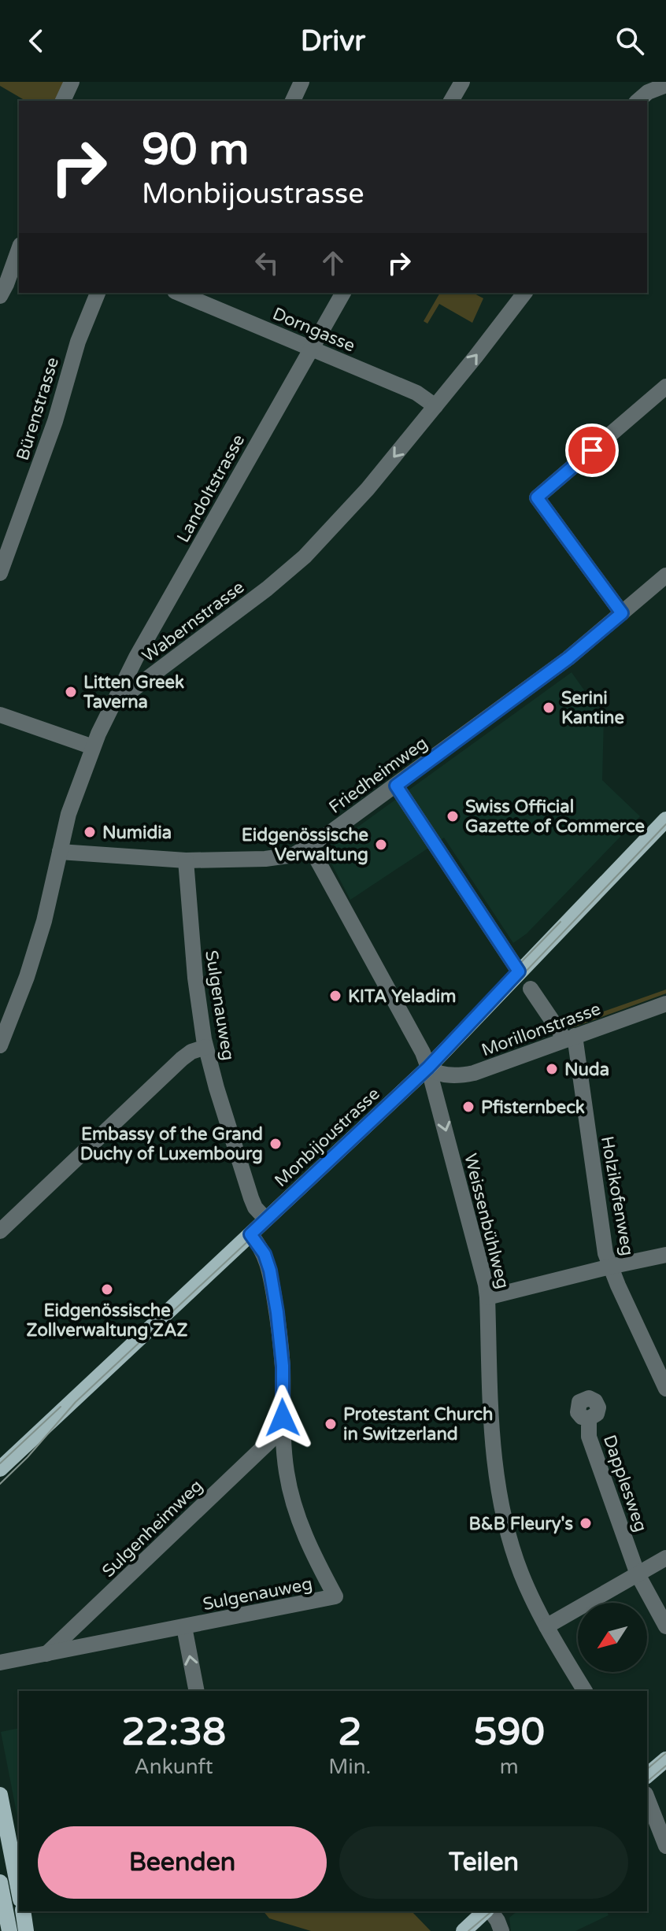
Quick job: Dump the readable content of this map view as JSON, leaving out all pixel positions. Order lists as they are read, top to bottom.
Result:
{
  "streets": {
    "main road": ["Monbijoustrasse"],
    "street": [
      "Dorngasse",
      "Bürenstrasse",
      "Landoltstrasse",
      "Wabernstrasse",
      "Friedheimweg",
      "Sulgenauweg",
      "Morillonstrasse",
      "Holzikofenweg",
      "Weissenbühlweg",
      "Dapplesweg",
      "Sulgenheimweg"
    ]
  },
  "crossings": [
    ["Dorngasse", "Landoltstrasse"],
    ["Dorngasse", "Wabernstrasse"],
    ["Landoltstrasse", "Wabernstrasse"],
    ["Wabernstrasse", "Friedheimweg"],
    ["Friedheimweg", "Sulgenauweg"],
    ["Friedheimweg", "Weissenbühlweg"],
    ["Sulgenauweg", "Monbijoustrasse"],
    ["Sulgenauweg", "Sulgenheimweg"],
    ["Morillonstrasse", "Monbijoustrasse"],
    ["Morillonstrasse", "Holzikofenweg"],
    ["Morillonstrasse", "Weissenbühlweg"],
    ["Monbijoustrasse", "Weissenbühlweg"]
  ],
  "places": [
    "Litten Greek Taverna",
    "Serini Kantine",
    "Swiss Official Gazette of Commerce",
    "Numidia",
    "Eidgenössische Verwaltung",
    "KITA Yeladim",
    "Nuda",
    "Pfisternbeck",
    "Embassy of the Grand Duchy of Luxembourg",
    "Eidgenössische Zollverwaltung ZAZ",
    "Protestant Church in Switzerland",
    "B&B Fleury's"
  ],
  "north": "bottom left",
  "page": {
    "header": "Drivr",
    "turn": ["90 m", "Monbijoustrasse"],
    "eta": [
      "22:38",
      "Ankunft",
      "2",
      "Min.",
      "590",
      "m"
    ],
    "buttons": ["Beenden", "Teilen"]
  }
}
